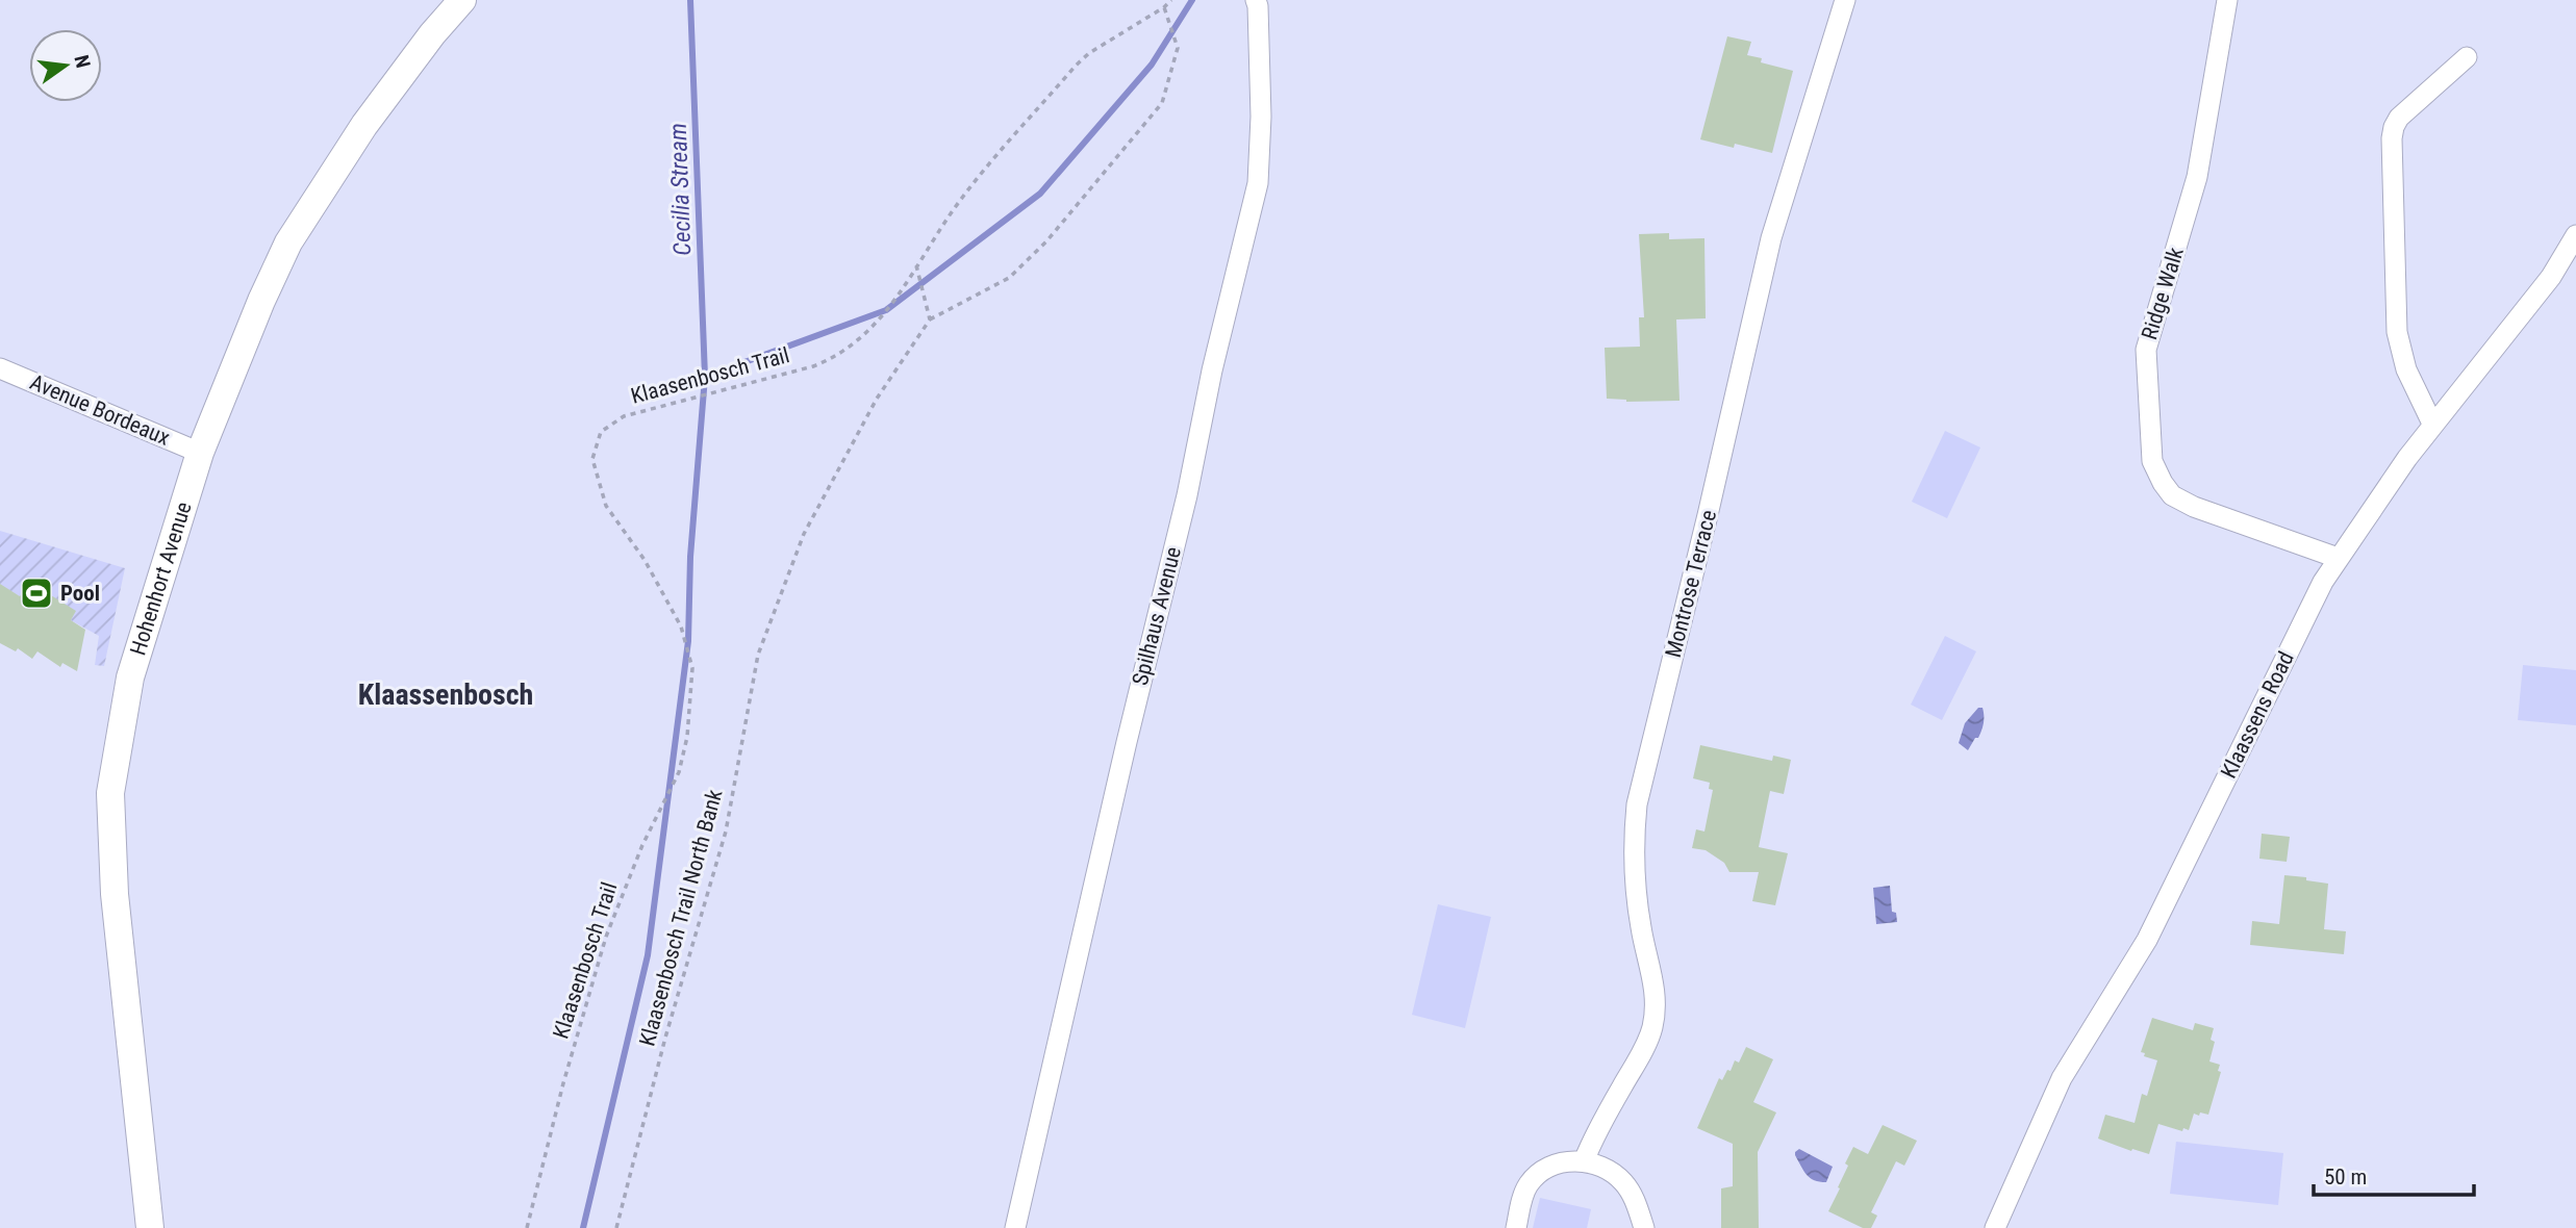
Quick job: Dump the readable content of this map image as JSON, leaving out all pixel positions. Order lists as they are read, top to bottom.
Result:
{
  "streets": {
    "street": [
      "Ridge Walk",
      "Avenue Bordeaux",
      "Hohenhort Avenue",
      "Montrose Terrace",
      "Spilhaus Avenue",
      "Klaassens Road"
    ],
    "path": ["Klaasenbosch Trail", "Klaasenbosch Trail North Bank"]
  },
  "crossings": [
    ["Ridge Walk", "Klaassens Road"],
    ["Avenue Bordeaux", "Hohenhort Avenue"]
  ],
  "districts": ["Klaassenbosch"],
  "water": ["Cecilia Stream"],
  "places": {
    "sports": ["Pool"]
  },
  "scale_bar": "50 m",
  "north": "right"
}
